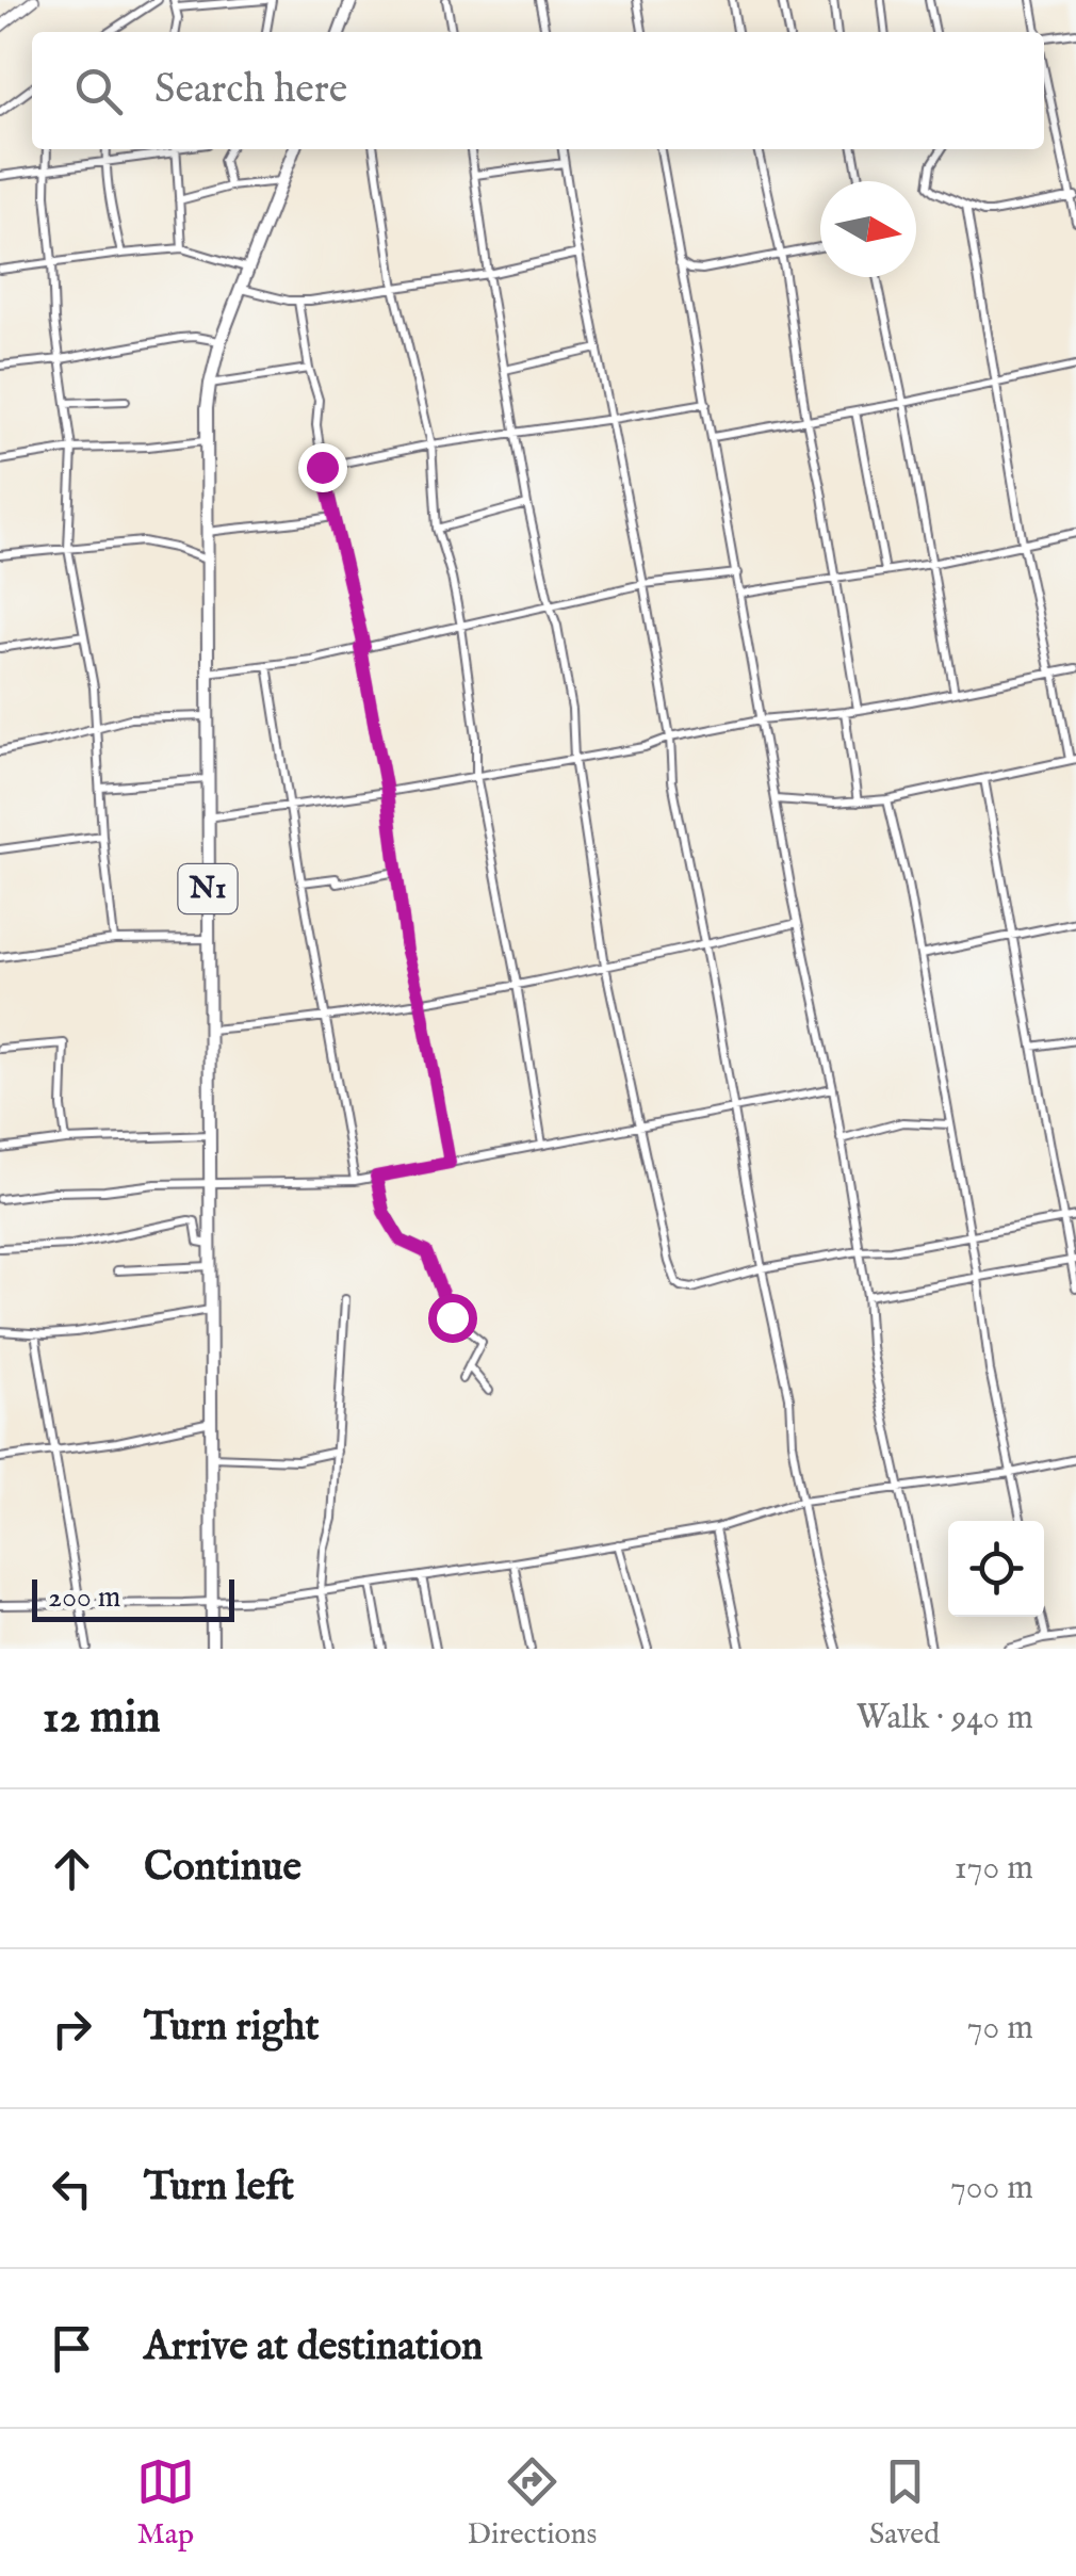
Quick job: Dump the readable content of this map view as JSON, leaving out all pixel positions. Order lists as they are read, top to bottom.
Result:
{
  "streets": {
    "highway": ["N1"]
  },
  "scale_bar": "200 m",
  "north": "right",
  "page": {
    "search": "Search here",
    "scale": "200 m",
    "heading": ["12 min", "Walk · 940 m"],
    "list": [
      ["Continue", "170 m"],
      ["Turn right", "70 m"],
      ["Turn left", "700 m"],
      "Arrive at destination"
    ],
    "nav": ["Map", "Directions", "Saved"]
  }
}
